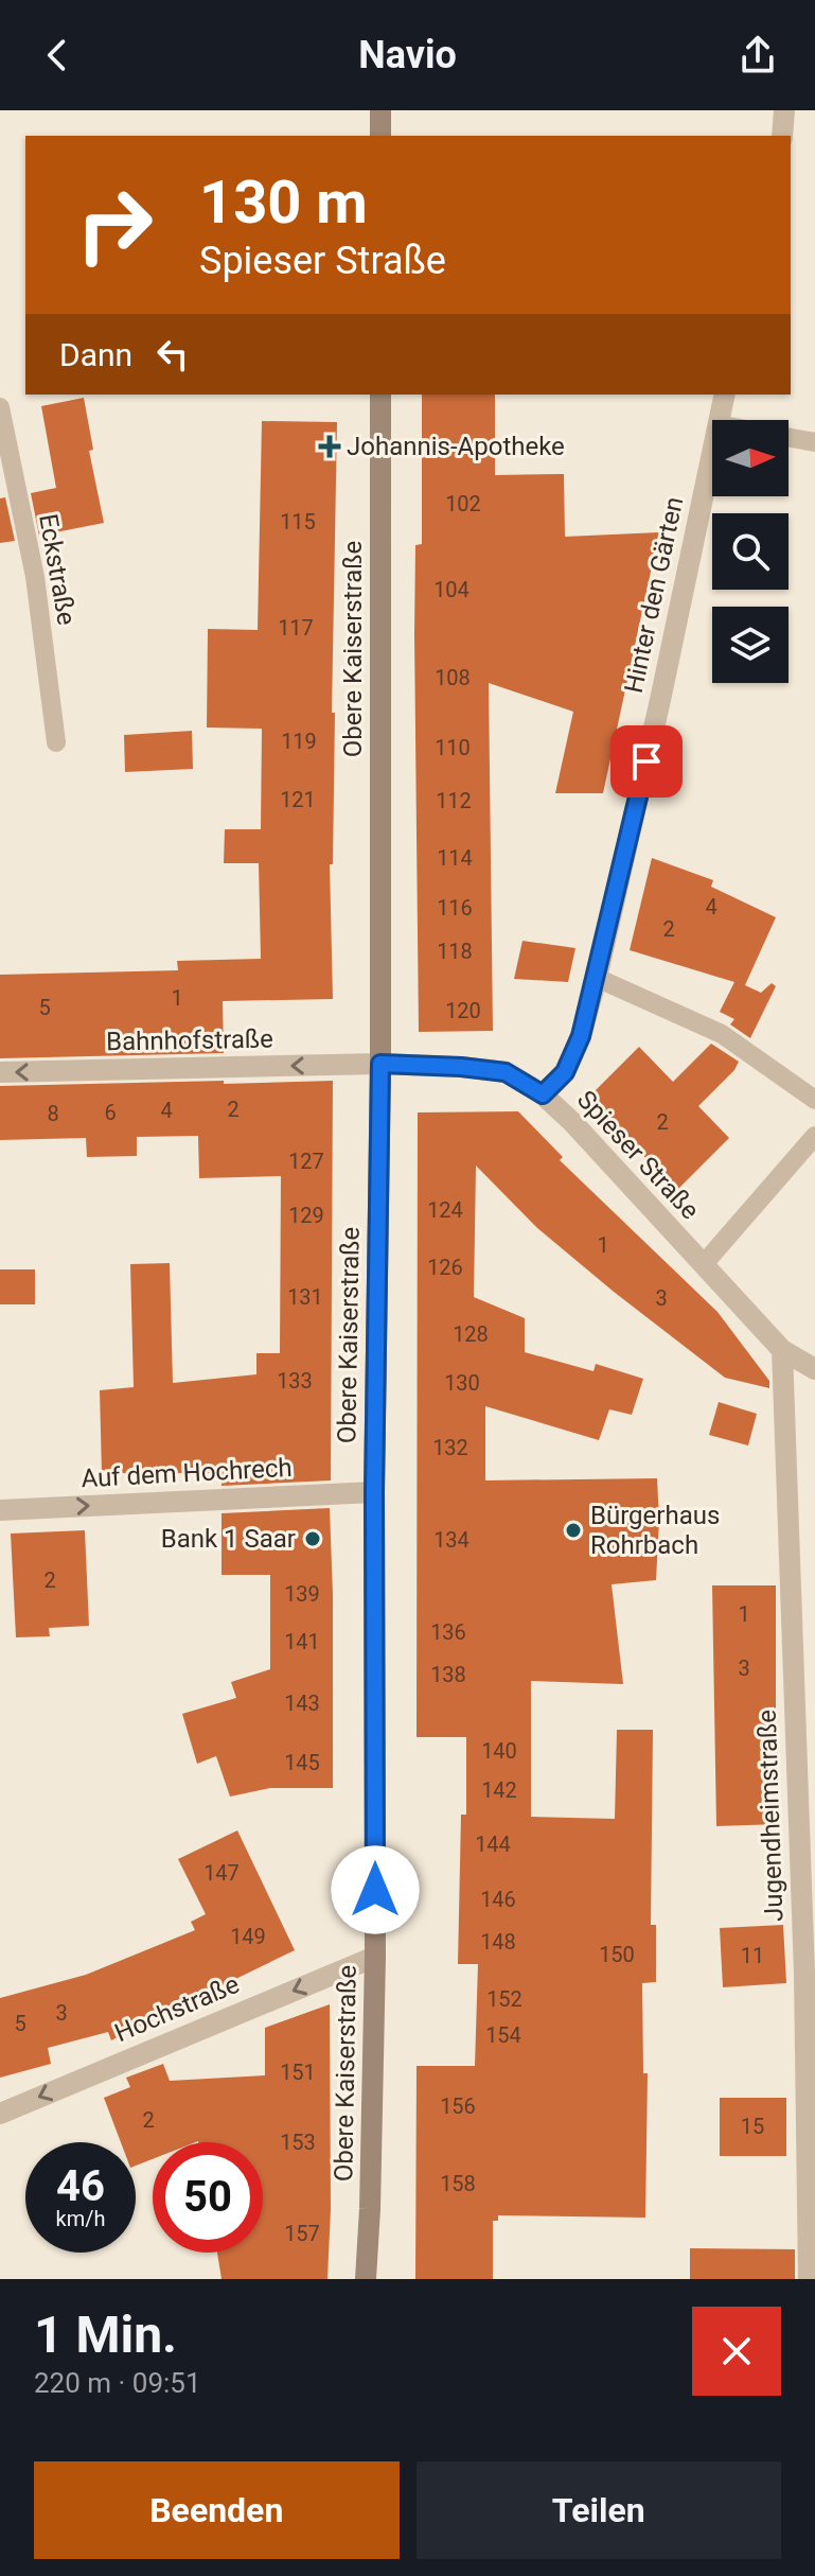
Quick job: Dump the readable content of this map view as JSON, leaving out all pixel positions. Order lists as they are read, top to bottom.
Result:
{
  "streets": {
    "main road": ["Obere Kaiserstraße"],
    "street": [
      "Hinter den Gärten",
      "Bahnhofstraße",
      "Spieser Straße",
      "Auf dem Hochrech",
      "Jugendheimstraße",
      "Hochstraße"
    ],
    "lane": ["Eckstraße"]
  },
  "crossings": [
    ["Hinter den Gärten", "Spieser Straße"],
    ["Obere Kaiserstraße", "Bahnhofstraße"],
    ["Obere Kaiserstraße", "Spieser Straße"],
    ["Obere Kaiserstraße", "Auf dem Hochrech"],
    ["Obere Kaiserstraße", "Hochstraße"],
    ["Bahnhofstraße", "Spieser Straße"],
    ["Spieser Straße", "Jugendheimstraße"]
  ],
  "one_way": ["Bahnhofstraße", "Auf dem Hochrech", "Hochstraße"],
  "places": {
    "health": ["Johannis-Apotheke"],
    "other": ["Bürgerhaus Rohrbach", "Bank 1 Saar"]
  },
  "house_numbers": [
    "102",
    "115",
    "104",
    "117",
    "108",
    "119",
    "110",
    "121",
    "112",
    "114",
    "4",
    "116",
    "2",
    "118",
    "1",
    "5",
    "120",
    "2",
    "4",
    "6",
    "8",
    "2",
    "127",
    "124",
    "129",
    "1",
    "126",
    "131",
    "3",
    "128",
    "133",
    "130",
    "132",
    "134",
    "2",
    "139",
    "1",
    "136",
    "141",
    "3",
    "138",
    "143",
    "140",
    "145",
    "142",
    "144",
    "147",
    "146",
    "149",
    "148",
    "150",
    "11",
    "152",
    "3",
    "5",
    "154",
    "151",
    "156",
    "2",
    "15",
    "153",
    "158",
    "157"
  ],
  "north": "right",
  "page": {
    "header": "Navio",
    "turn": ["130 m", "Spieser Straße"],
    "then": "Dann",
    "speed": "46 km/h",
    "limit": "50",
    "heading": ["1 Min.", "220 m · 09:51"],
    "buttons": ["Beenden", "Teilen"]
  }
}
